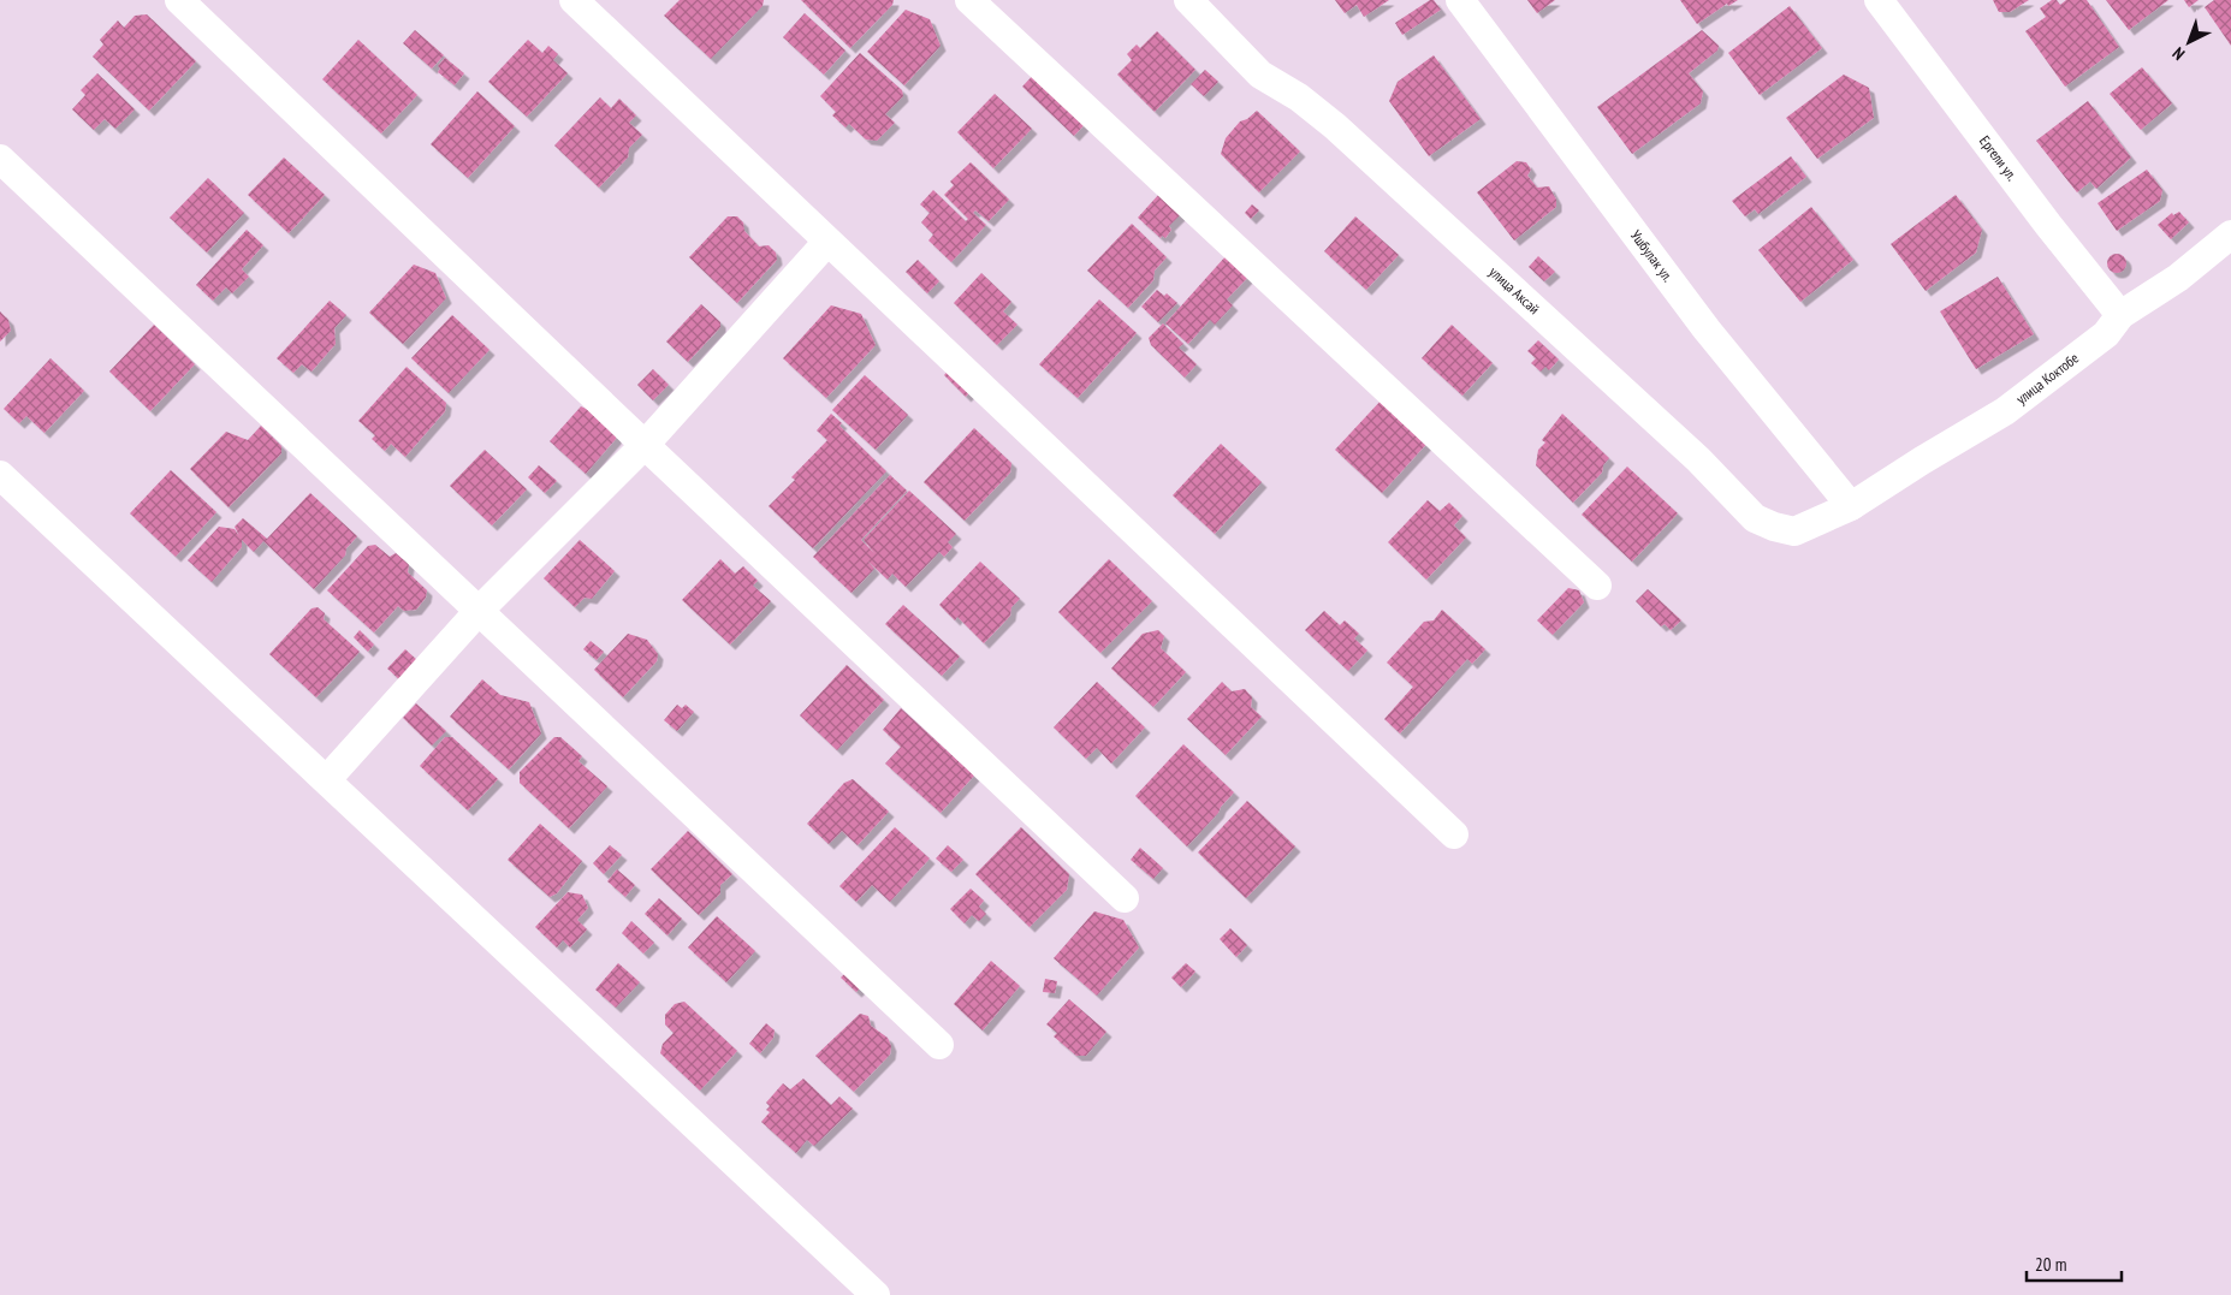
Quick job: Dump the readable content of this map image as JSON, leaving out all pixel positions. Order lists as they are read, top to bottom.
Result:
{
  "streets": {
    "street": [
      "Ергели ул.",
      "Ушбулак ул.",
      "улица Аксай",
      "улица Коктобе"
    ]
  },
  "crossings": [
    ["Ергели ул.", "улица Коктобе"],
    ["Ушбулак ул.", "улица Аксай"],
    ["Ушбулак ул.", "улица Коктобе"],
    ["улица Аксай", "улица Коктобе"]
  ],
  "scale_bar": "20 m",
  "north": "bottom left"
}
